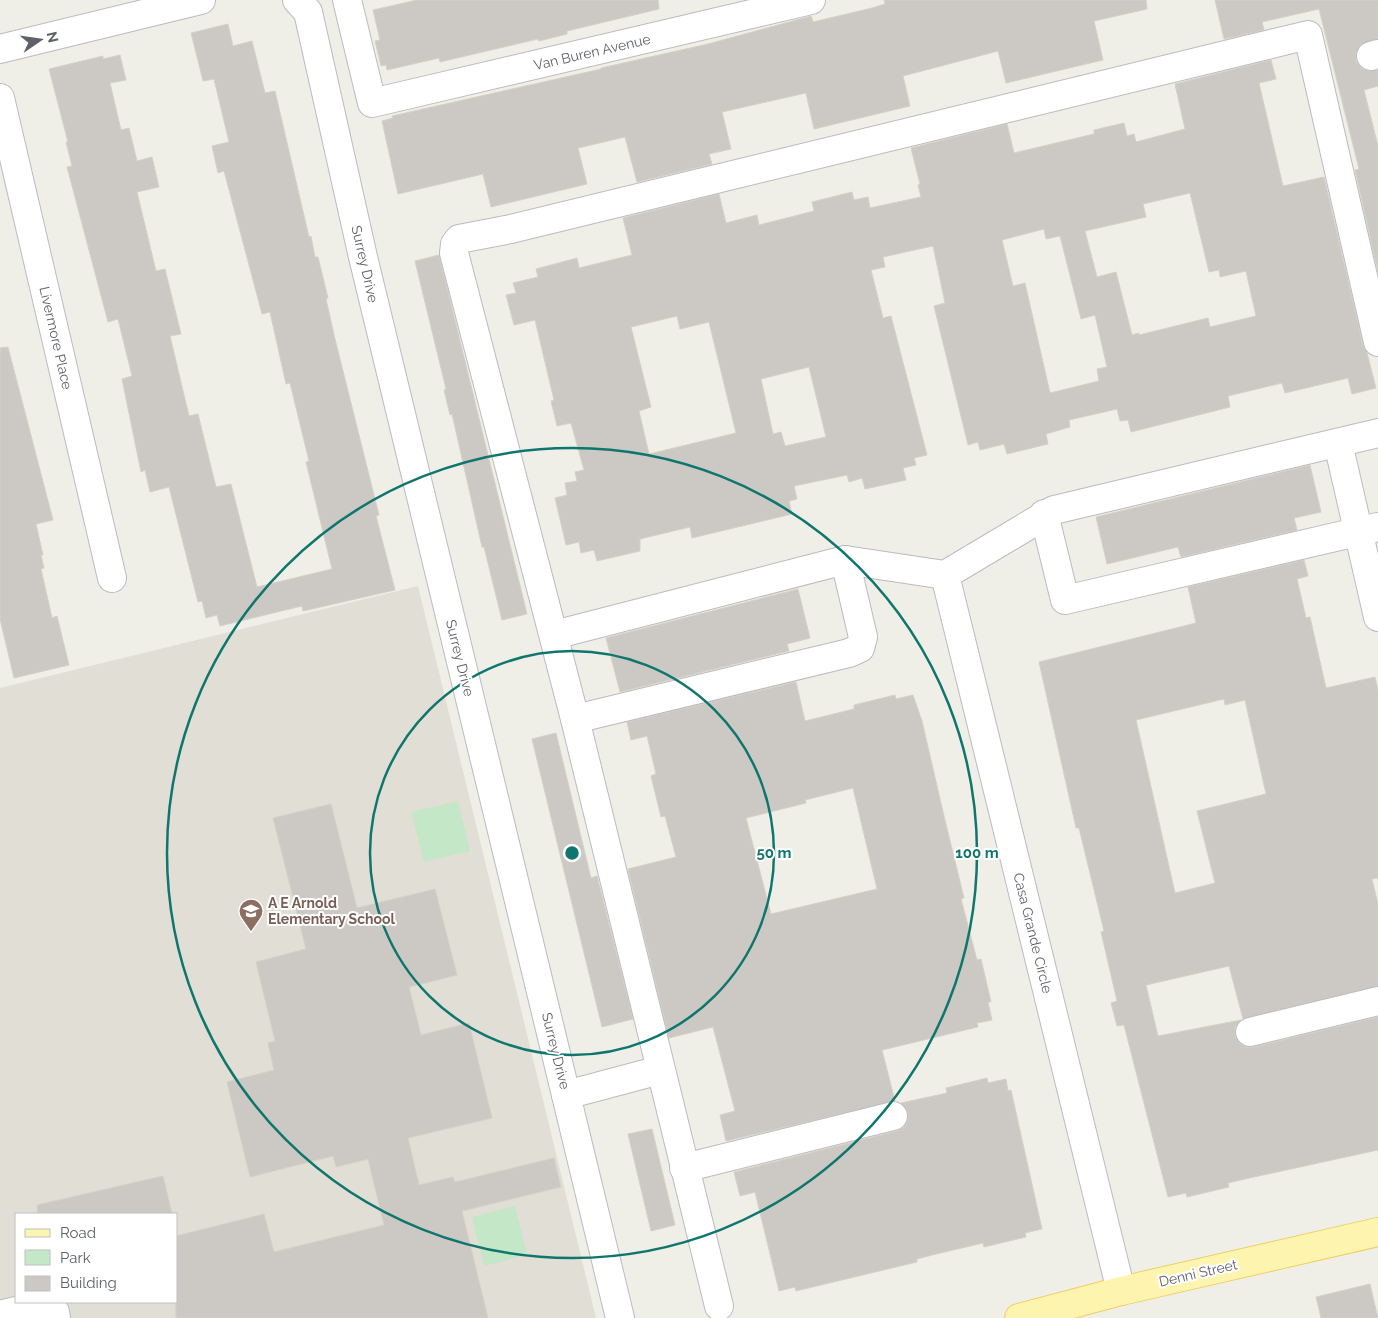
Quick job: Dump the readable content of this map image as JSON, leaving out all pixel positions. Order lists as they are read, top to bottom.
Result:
{
  "streets": {
    "main road": ["Denni Street"],
    "street": [
      "Van Buren Avenue",
      "Surrey Drive",
      "Livermore Place",
      "Casa Grande Circle"
    ]
  },
  "crossings": [
    ["Casa Grande Circle", "Denni Street"]
  ],
  "places": {
    "school or university": ["A E Arnold Elementary School"]
  },
  "legend": ["Road", "Park", "Building"],
  "north": "right",
  "rings": ["50 m", "100 m"]
}
